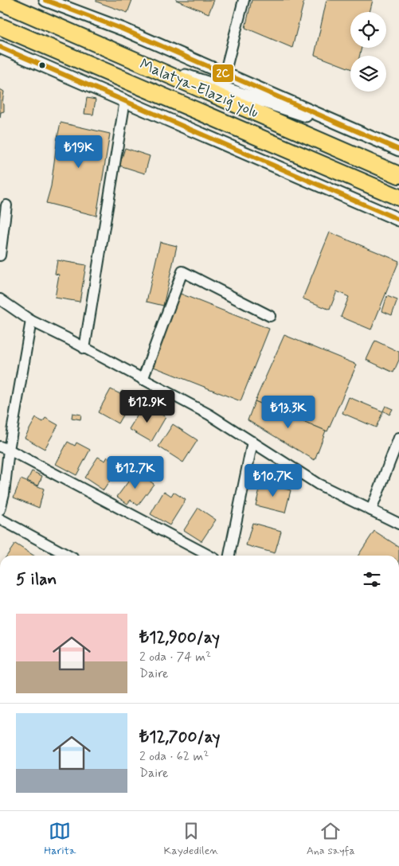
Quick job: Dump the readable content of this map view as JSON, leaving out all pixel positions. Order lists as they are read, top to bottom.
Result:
{
  "streets": {
    "highway": ["Malatya-Elazığ yolu"]
  },
  "lines": ["transit line 2C"],
  "page": {
    "price": [
      "₺19K",
      "₺12.9K",
      "₺13.3K",
      "₺12.7K",
      "₺10.7K"
    ],
    "heading": "5 ilan",
    "list": [
      {
        "name": "₺12,900/ay",
        "note": "2 oda · 74 m² · Daire"
      },
      {
        "name": "₺12,700/ay",
        "note": "2 oda · 62 m² · Daire"
      }
    ],
    "tabs": ["Harita", "Kaydedilen", "Ana sayfa"]
  }
}
